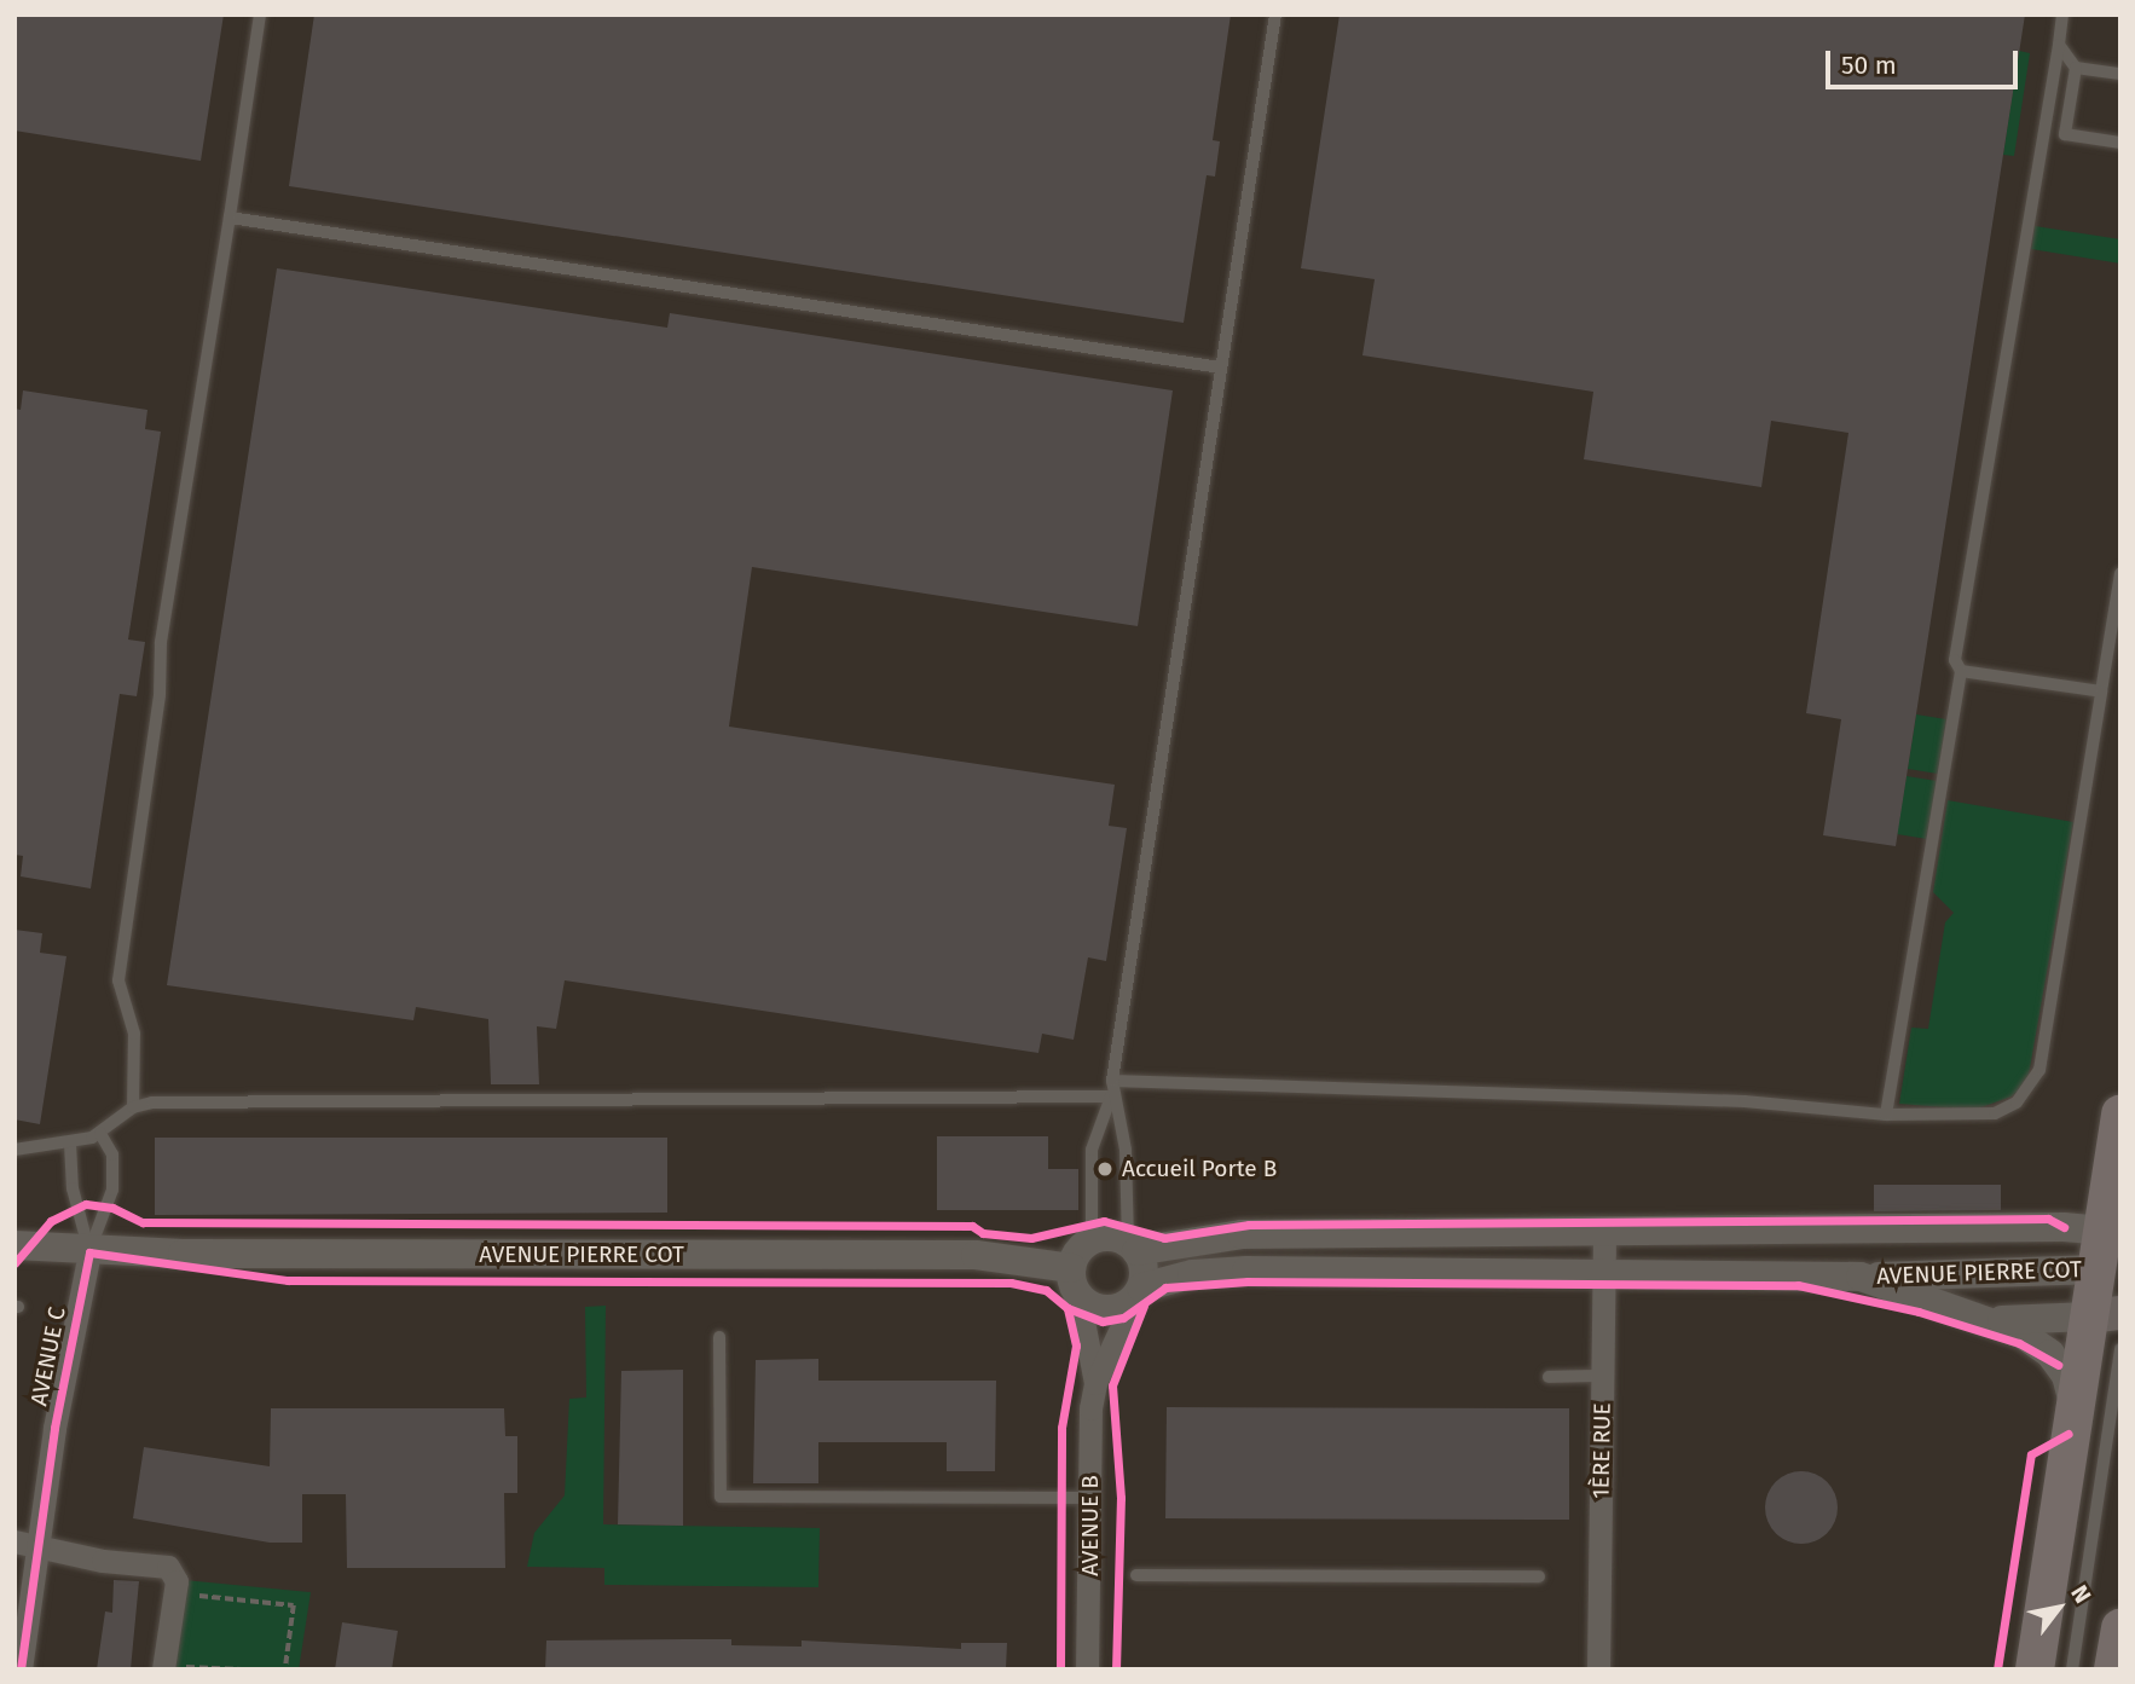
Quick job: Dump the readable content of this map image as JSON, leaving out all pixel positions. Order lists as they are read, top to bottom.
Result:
{
  "streets": {
    "street": [
      "AVENUE PIERRE COT",
      "AVENUE C",
      "1ÈRE RUE",
      "AVENUE B"
    ]
  },
  "crossings": [
    ["AVENUE PIERRE COT", "AVENUE C"],
    ["AVENUE PIERRE COT", "1ÈRE RUE"],
    ["AVENUE PIERRE COT", "AVENUE B"]
  ],
  "places": ["Accueil Porte B"],
  "scale_bar": "50 m",
  "north": "top right"
}
